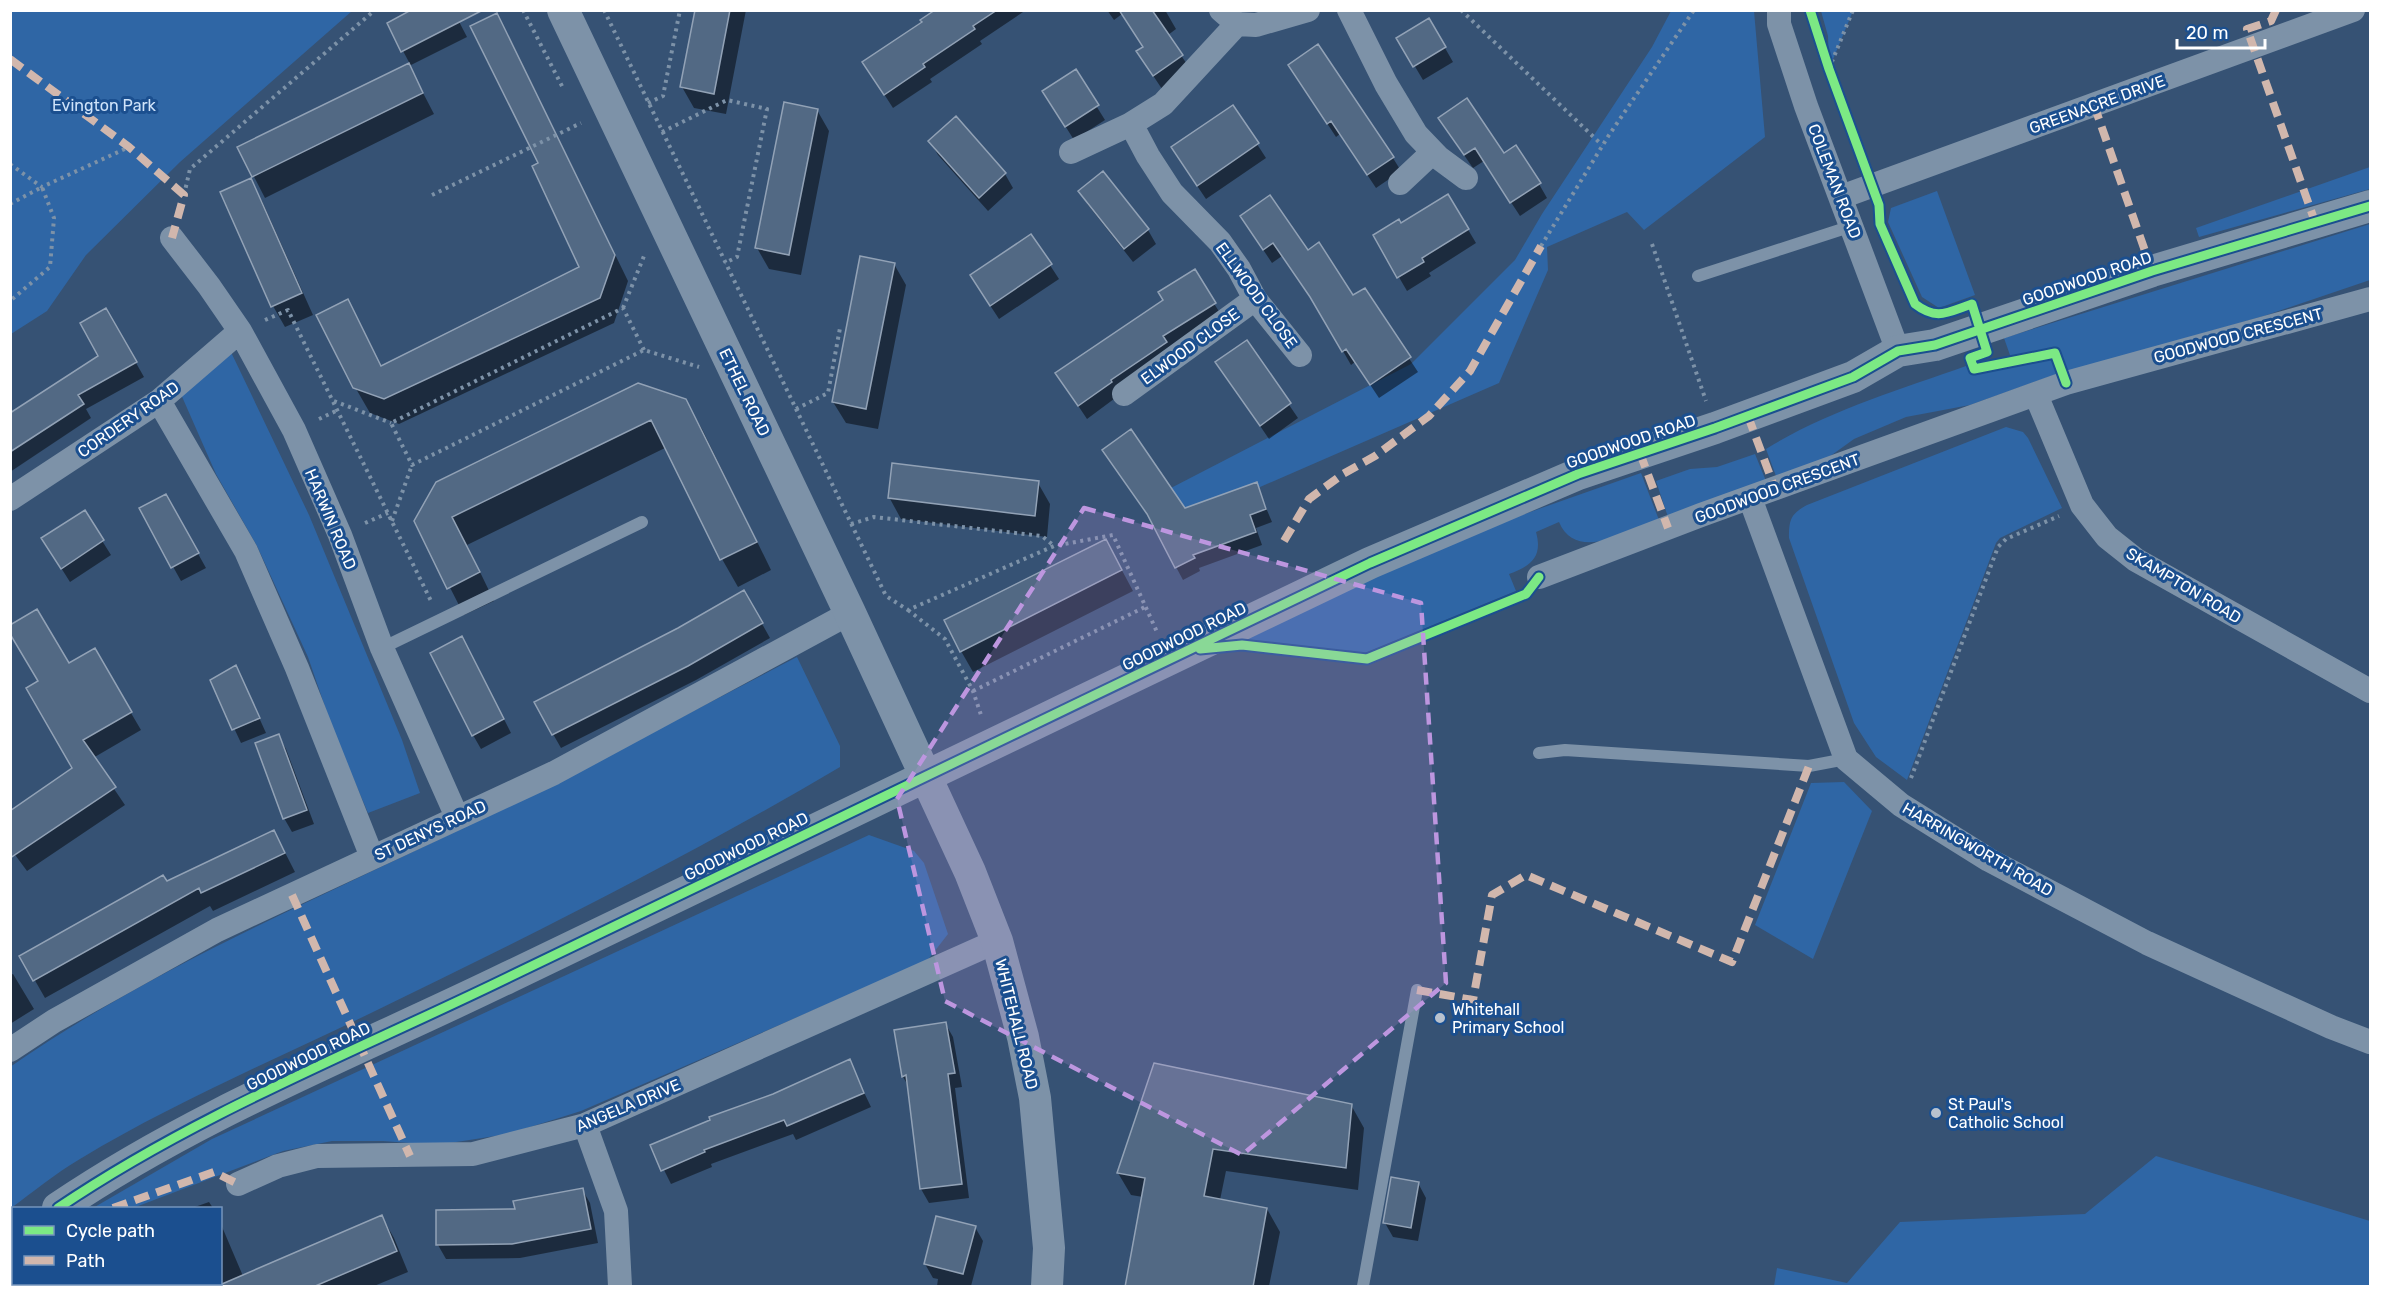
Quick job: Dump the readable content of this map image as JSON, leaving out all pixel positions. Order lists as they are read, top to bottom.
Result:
{
  "streets": {
    "street": [
      "GREENACRE DRIVE",
      "COLEMAN ROAD",
      "GOODWOOD ROAD",
      "ELLWOOD CLOSE",
      "GOODWOOD CRESCENT",
      "ELWOOD CLOSE",
      "ETHEL ROAD",
      "CORDERY ROAD",
      "HARWIN ROAD",
      "SKAMPTON ROAD",
      "ST DENYS ROAD",
      "HARRINGWORTH ROAD",
      "WHITEHALL ROAD",
      "ANGELA DRIVE"
    ]
  },
  "crossings": [
    ["GREENACRE DRIVE", "COLEMAN ROAD"],
    ["COLEMAN ROAD", "GOODWOOD ROAD"],
    ["GOODWOOD ROAD", "ETHEL ROAD"],
    ["GOODWOOD ROAD", "WHITEHALL ROAD"],
    ["ELLWOOD CLOSE", "ELWOOD CLOSE"],
    ["GOODWOOD CRESCENT", "SKAMPTON ROAD"],
    ["GOODWOOD CRESCENT", "HARRINGWORTH ROAD"],
    ["ETHEL ROAD", "ST DENYS ROAD"],
    ["ETHEL ROAD", "WHITEHALL ROAD"],
    ["CORDERY ROAD", "HARWIN ROAD"],
    ["HARWIN ROAD", "ST DENYS ROAD"],
    ["WHITEHALL ROAD", "ANGELA DRIVE"]
  ],
  "parks": ["Evington Park"],
  "places": ["Whitehall Primary School", "St Paul's Catholic School"],
  "legend": ["Cycle path", "Path"],
  "scale_bar": "20 m"
}
